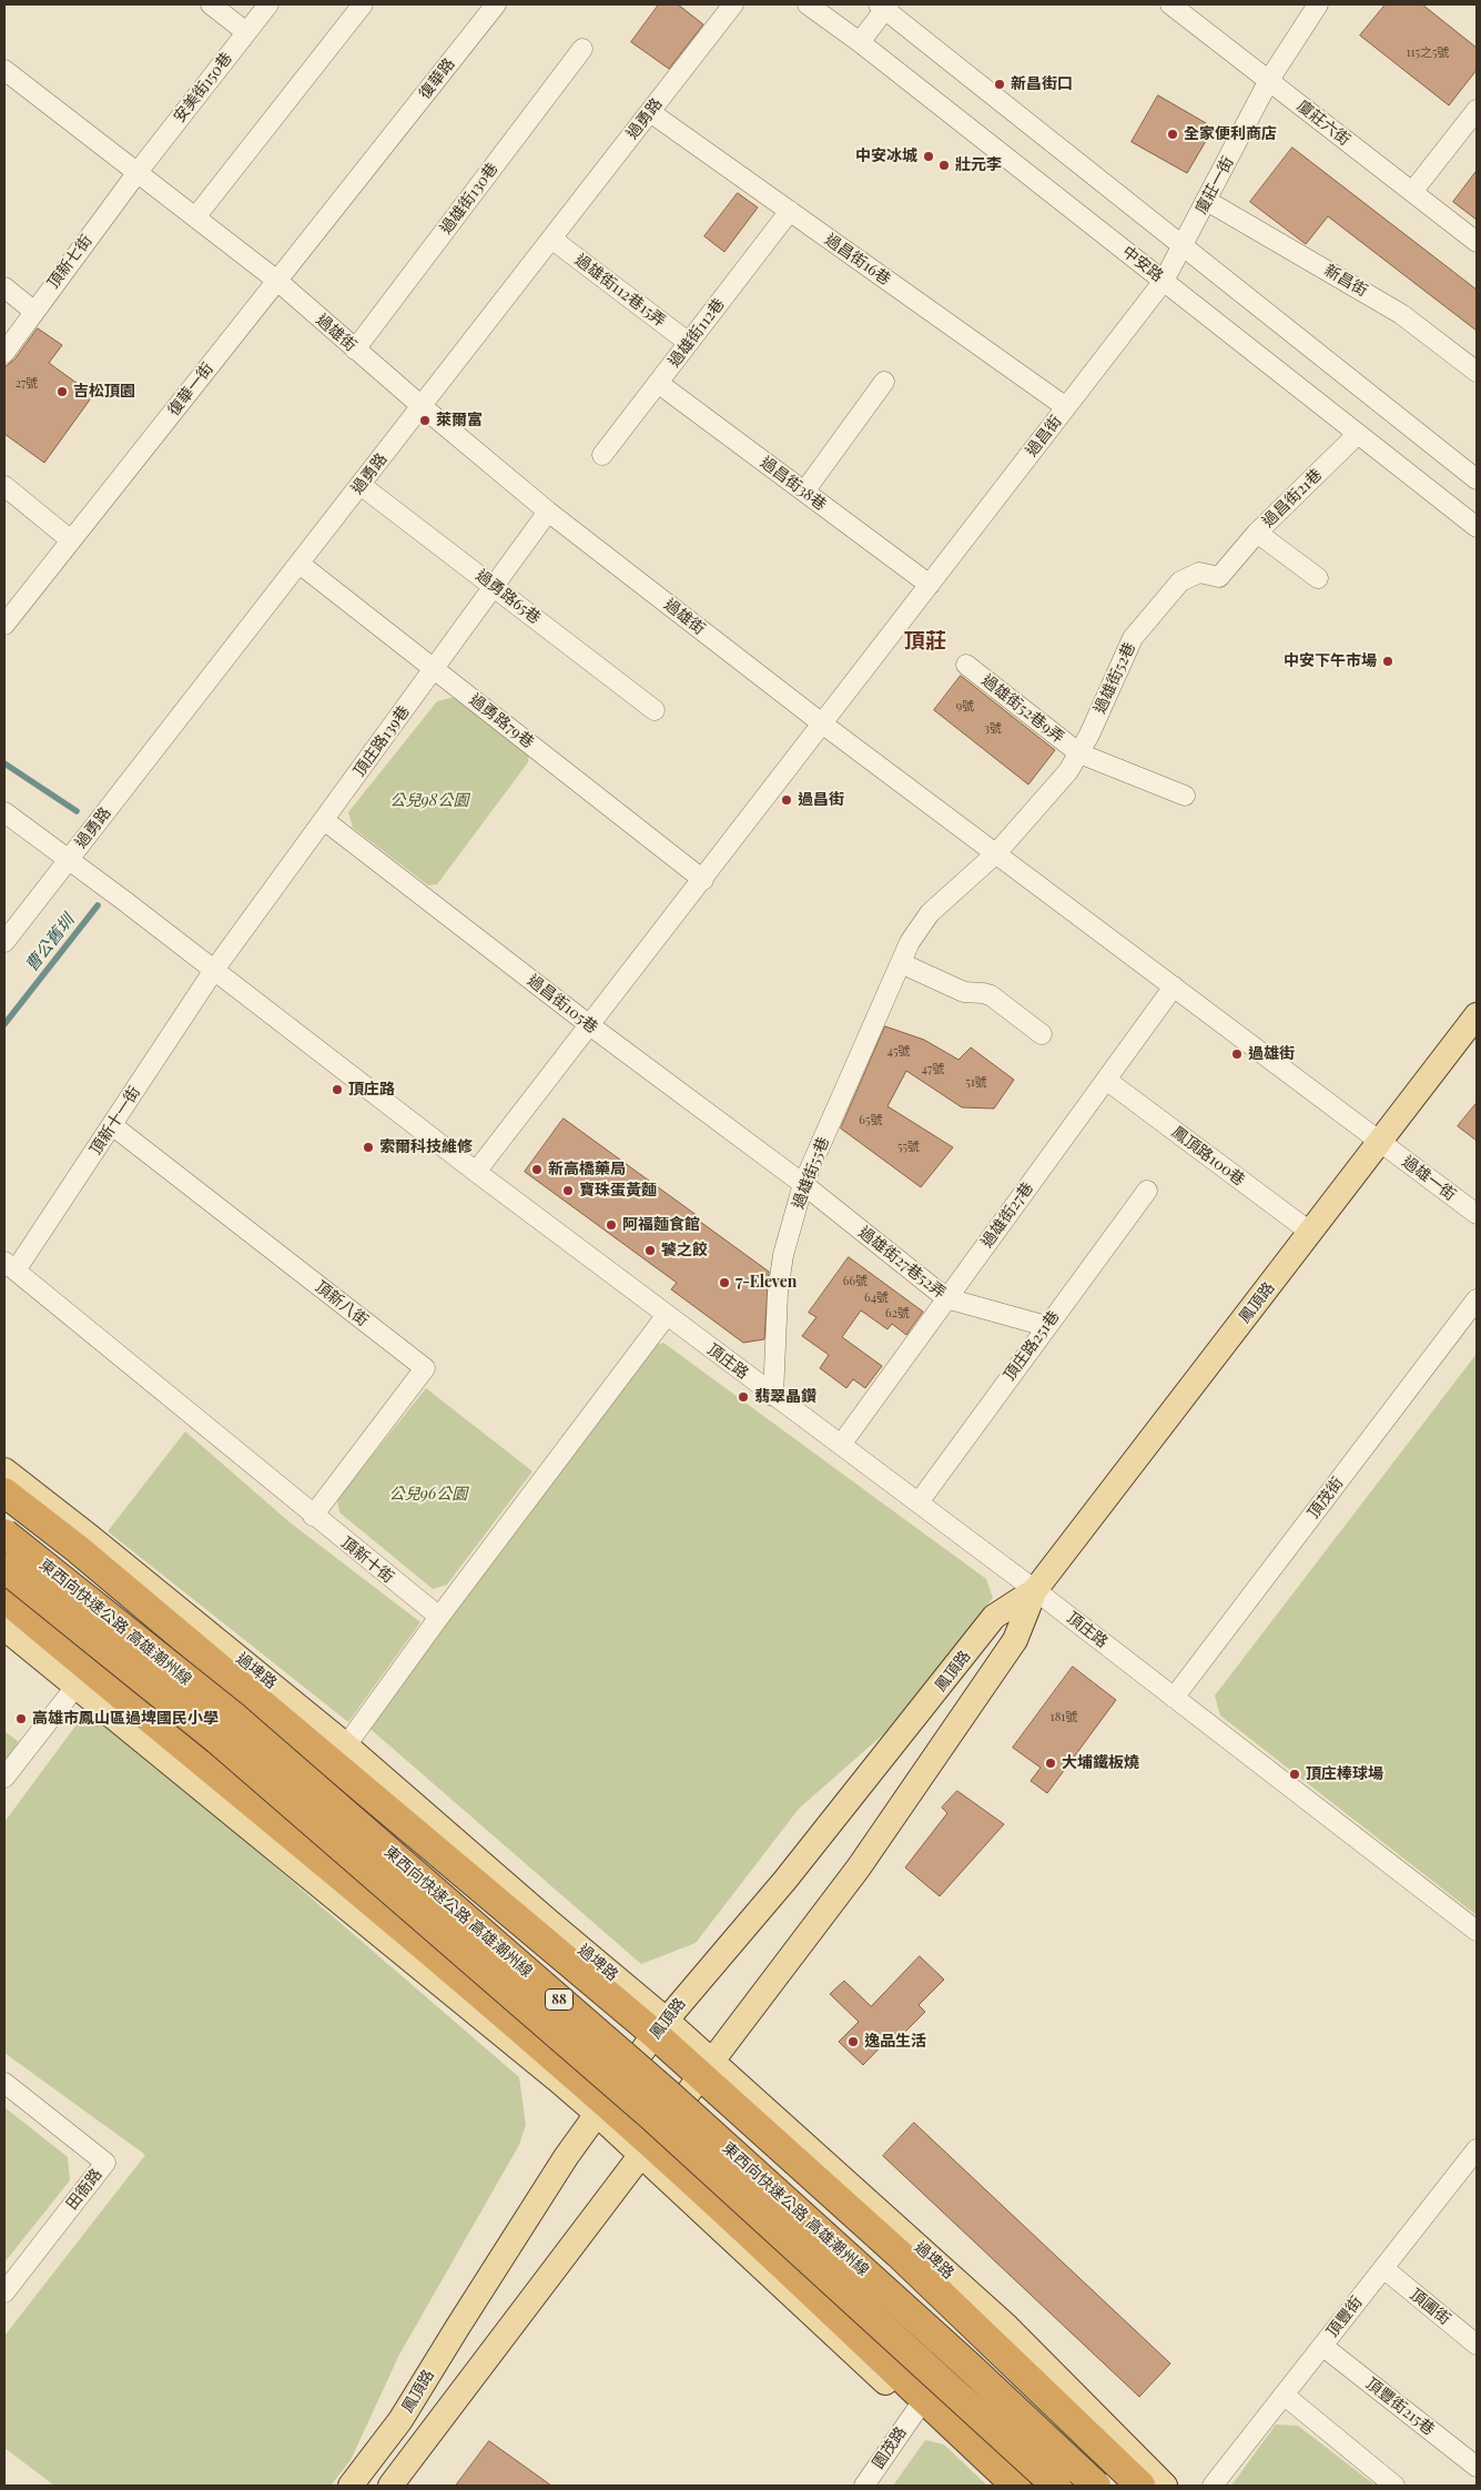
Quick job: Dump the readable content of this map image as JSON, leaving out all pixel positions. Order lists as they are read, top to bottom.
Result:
{
  "streets": {
    "highway": ["東西向快速公路 高雄潮州線", "88"],
    "main road": ["鳳頂路", "過埤路"],
    "street": [
      "復華路",
      "安美街150巷",
      "過勇路",
      "廈莊六街",
      "廈莊一街",
      "過雄街130巷",
      "過昌街16巷",
      "頂新七街",
      "中安路",
      "新昌街",
      "過雄街112巷15弄",
      "過雄街",
      "過雄街112巷",
      "復華一街",
      "過昌街",
      "過昌街38巷",
      "過昌街21巷",
      "過勇路65巷",
      "過雄街52巷",
      "過雄街52巷9弄",
      "過勇路79巷",
      "頂庄路139巷",
      "過昌街105巷",
      "頂新十一街",
      "鳳頂路100巷",
      "過雄街55巷",
      "過雄一街",
      "過雄街27巷",
      "過雄街27巷52弄",
      "頂新八街",
      "頂庄路251巷",
      "頂庄路",
      "頂茂街",
      "頂新十街",
      "田衙路",
      "頂圃街",
      "頂豐街",
      "頂豐街215巷",
      "園茂路"
    ]
  },
  "crossings": [
    ["復華路", "復華一街"],
    ["安美街150巷", "頂新七街"],
    ["安美街150巷", "過雄街"],
    ["過勇路", "過昌街16巷"],
    ["過勇路", "過雄街112巷15弄"],
    ["過勇路", "過雄街"],
    ["過勇路", "過勇路65巷"],
    ["過勇路", "過勇路79巷"],
    ["過勇路", "頂庄路"],
    ["廈莊六街", "廈莊一街"],
    ["廈莊一街", "中安路"],
    ["廈莊一街", "新昌街"],
    ["廈莊一街", "過昌街"],
    ["過雄街130巷", "過雄街"],
    ["過昌街16巷", "過雄街112巷"],
    ["過昌街16巷", "過昌街"],
    ["頂新七街", "過雄街"],
    ["中安路", "過昌街"],
    ["中安路", "過昌街21巷"],
    ["過雄街112巷15弄", "過雄街112巷"],
    ["過雄街", "復華一街"],
    ["過雄街", "過昌街"],
    ["過雄街", "過雄街52巷"],
    ["過雄街", "頂庄路139巷"],
    ["過雄街", "過雄街55巷"],
    ["過雄街", "過雄一街"],
    ["過雄街", "過雄街27巷"],
    ["過雄街", "鳳頂路"],
    ["過雄街112巷", "過昌街38巷"],
    ["過昌街", "過昌街38巷"],
    ["過昌街", "過勇路79巷"],
    ["過昌街", "過昌街105巷"],
    ["過昌街", "頂庄路"],
    ["過昌街21巷", "過雄街52巷"],
    ["過勇路65巷", "頂庄路139巷"],
    ["過雄街52巷", "過雄街52巷9弄"],
    ["過雄街52巷", "過雄街55巷"],
    ["過勇路79巷", "頂庄路139巷"],
    ["頂庄路139巷", "過昌街105巷"],
    ["頂庄路139巷", "頂新十一街"],
    ["頂庄路139巷", "頂庄路"],
    ["過昌街105巷", "過雄街55巷"],
    ["過昌街105巷", "過雄街27巷52弄"],
    ["頂新十一街", "頂新八街"],
    ["頂新十一街", "頂庄路"],
    ["頂新十一街", "頂新十街"],
    ["鳳頂路100巷", "過雄街27巷"],
    ["鳳頂路100巷", "鳳頂路"],
    ["過雄街55巷", "過雄街27巷52弄"],
    ["過雄街55巷", "頂庄路"],
    ["過雄一街", "鳳頂路"],
    ["過雄街27巷", "過雄街27巷52弄"],
    ["過雄街27巷", "頂庄路"],
    ["過雄街27巷52弄", "頂庄路251巷"],
    ["鳳頂路", "頂庄路"],
    ["鳳頂路", "過埤路"],
    ["頂新八街", "頂新十街"],
    ["頂庄路251巷", "頂庄路"],
    ["頂庄路", "頂茂街"],
    ["頂圃街", "頂豐街"],
    ["頂豐街", "頂豐街215巷"]
  ],
  "districts": ["頂莊"],
  "water": ["曹公舊圳"],
  "parks": ["公兒98公園", "公兒96公園"],
  "places": [
    "新昌街口",
    "全家便利商店",
    "中安冰城",
    "壯元李",
    "吉松頂園",
    "萊爾富",
    "中安下午市場",
    "過昌街",
    "過雄街",
    "頂庄路",
    "索爾科技維修",
    "新高橋藥局",
    "寶珠蛋黃麵",
    "阿福麵食館",
    "饕之餃",
    "7-Eleven",
    "翡翠晶鑽",
    "高雄市鳳山區過埤國民小學",
    "大埔鐵板燒",
    "頂庄棒球場",
    "逸品生活"
  ],
  "house_numbers": [
    "115之5號",
    "27號",
    "9號",
    "3號",
    "45號",
    "47號",
    "51號",
    "65號",
    "55號",
    "66號",
    "64號",
    "62號",
    "181號"
  ]
}
